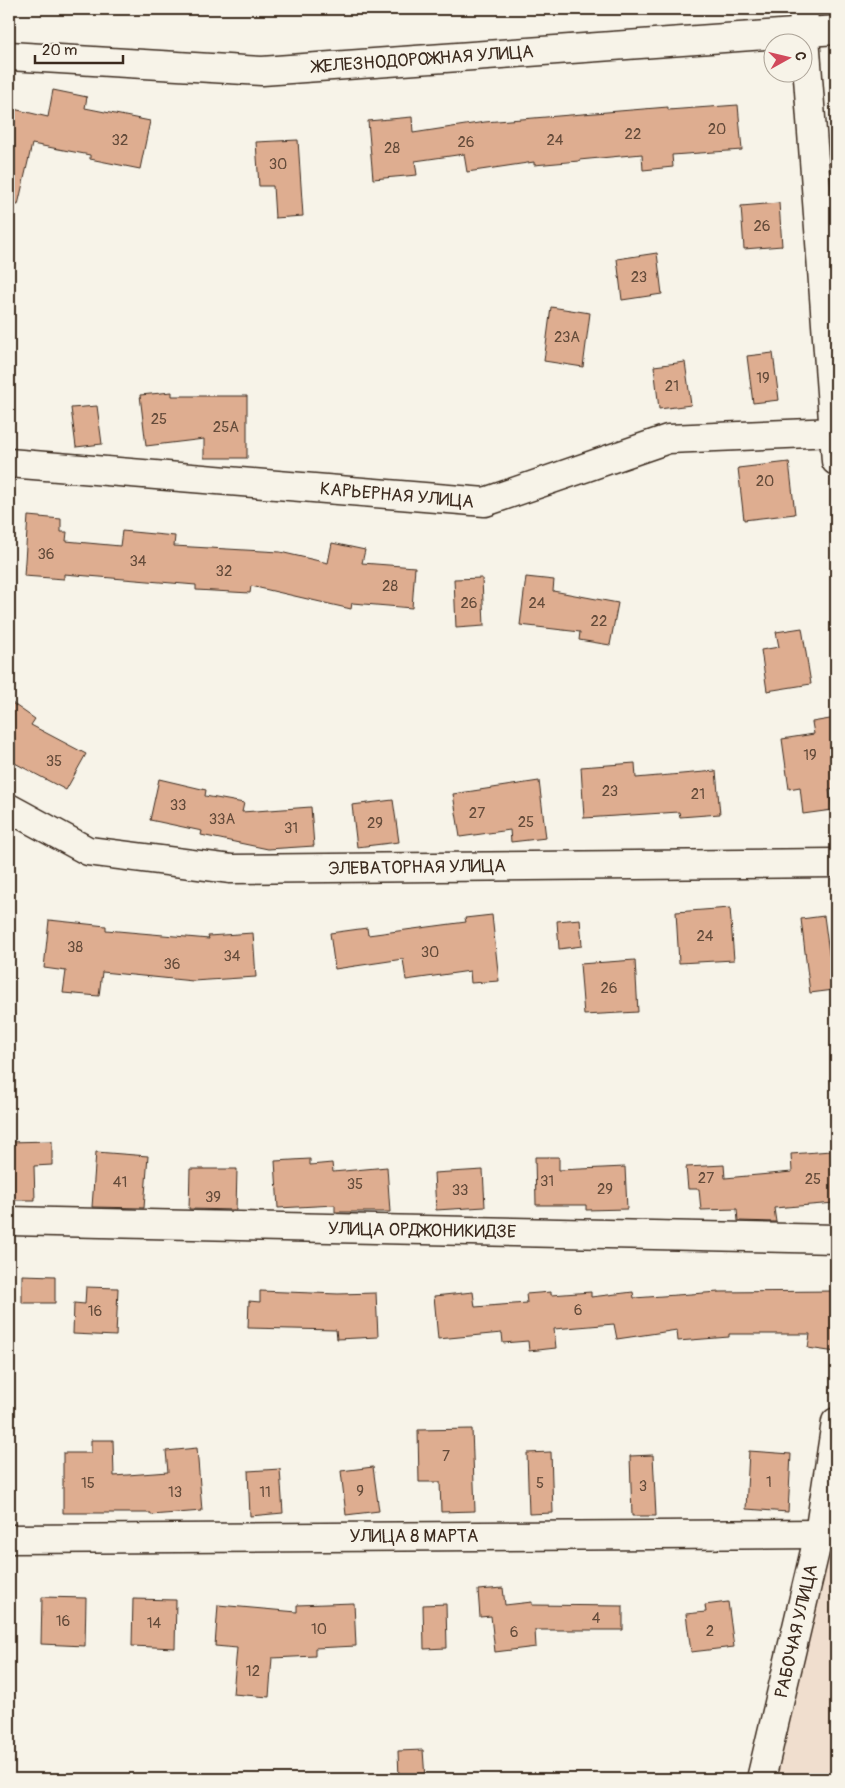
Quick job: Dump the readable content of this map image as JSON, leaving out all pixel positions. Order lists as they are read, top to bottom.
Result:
{
  "streets": {
    "street": [
      "ЖЕЛЕЗНОДОРОЖНАЯ УЛИЦА",
      "КАРЬЕРНАЯ УЛИЦА",
      "ЭЛЕВАТОРНАЯ УЛИЦА",
      "УЛИЦА ОРДЖОНИКИДЗЕ",
      "УЛИЦА 8 МАРТА",
      "РАБОЧАЯ УЛИЦА"
    ]
  },
  "crossings": [
    ["УЛИЦА 8 МАРТА", "РАБОЧАЯ УЛИЦА"]
  ],
  "house_numbers": [
    "20",
    "22",
    "32",
    "24",
    "26",
    "28",
    "30",
    "26",
    "23",
    "23А",
    "19",
    "21",
    "25",
    "25А",
    "20",
    "36",
    "34",
    "32",
    "28",
    "26",
    "24",
    "22",
    "19",
    "35",
    "23",
    "21",
    "33",
    "27",
    "33А",
    "25",
    "29",
    "31",
    "24",
    "38",
    "30",
    "34",
    "36",
    "26",
    "27",
    "25",
    "31",
    "41",
    "35",
    "29",
    "33",
    "39",
    "6",
    "16",
    "7",
    "1",
    "15",
    "5",
    "3",
    "9",
    "13",
    "11",
    "4",
    "16",
    "14",
    "10",
    "2",
    "6",
    "12"
  ],
  "scale_bar": "20 m",
  "north": "right"
}
